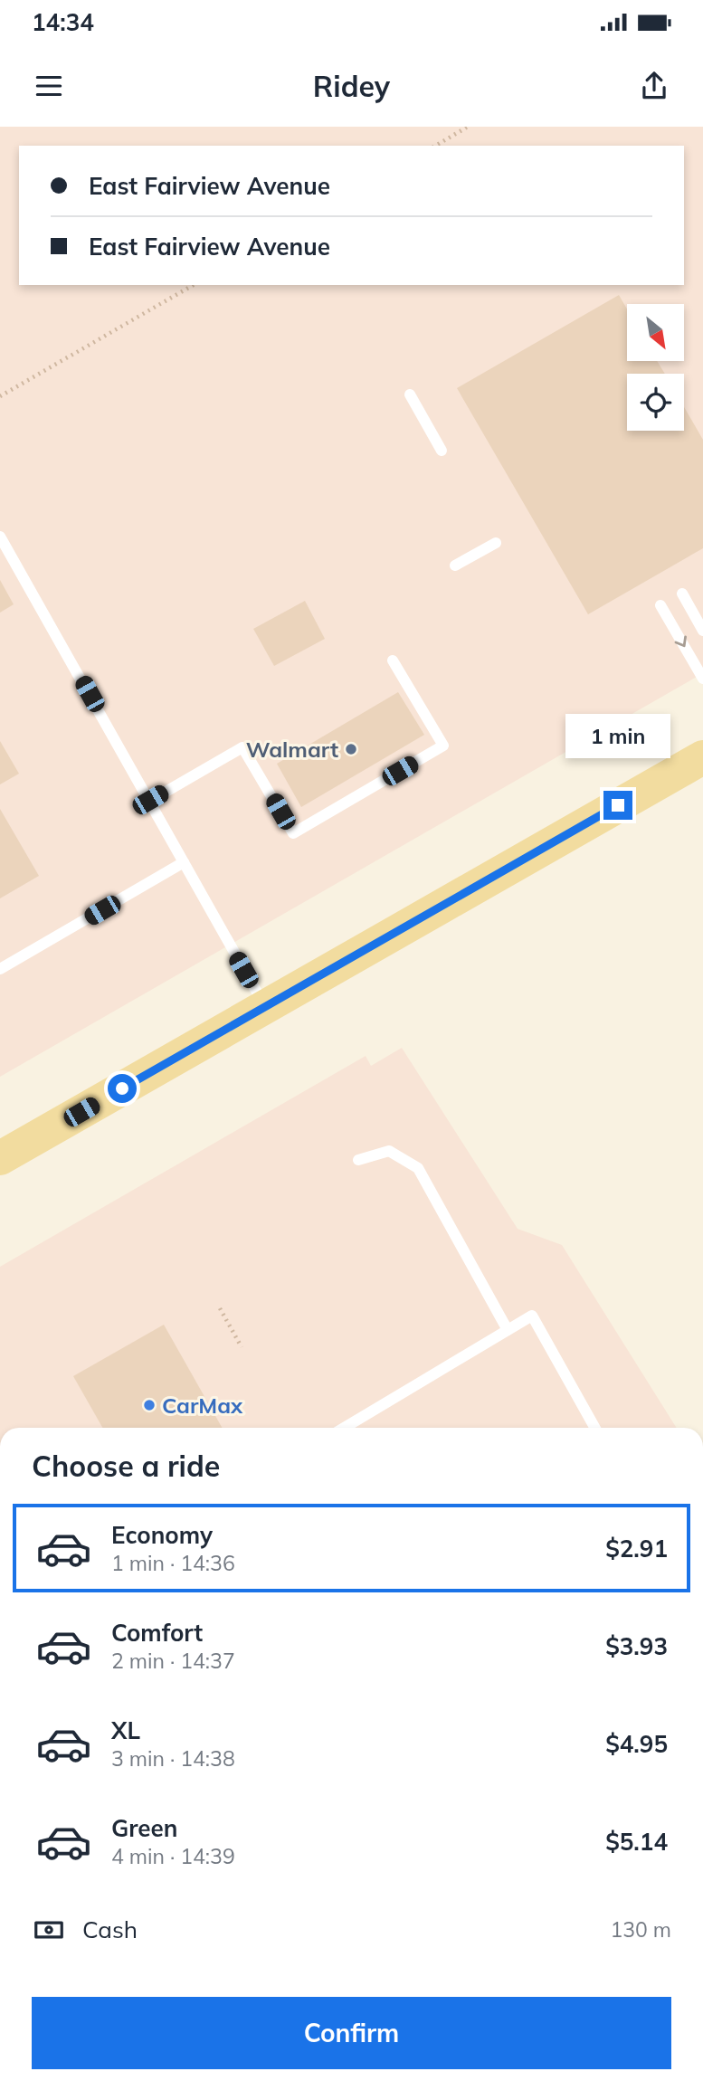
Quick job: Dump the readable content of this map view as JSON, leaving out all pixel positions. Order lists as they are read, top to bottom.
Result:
{
  "places": ["Walmart", "CarMax"],
  "north": "bottom right",
  "page": {
    "status": "14:34",
    "header": "Ridey",
    "banner": ["East Fairview Avenue", "East Fairview Avenue"],
    "bubble": "1 min",
    "heading": "Choose a ride",
    "list": [
      {
        "name": "Economy",
        "note": "1 min · 14:36",
        "value": "$2.91"
      },
      {
        "name": "Comfort",
        "note": "2 min · 14:37",
        "value": "$3.93"
      },
      {
        "name": "XL",
        "note": "3 min · 14:38",
        "value": "$4.95"
      },
      {
        "name": "Green",
        "note": "4 min · 14:39",
        "value": "$5.14"
      }
    ],
    "pay": ["Cash", "130 m"],
    "buttons": "Confirm"
  }
}
